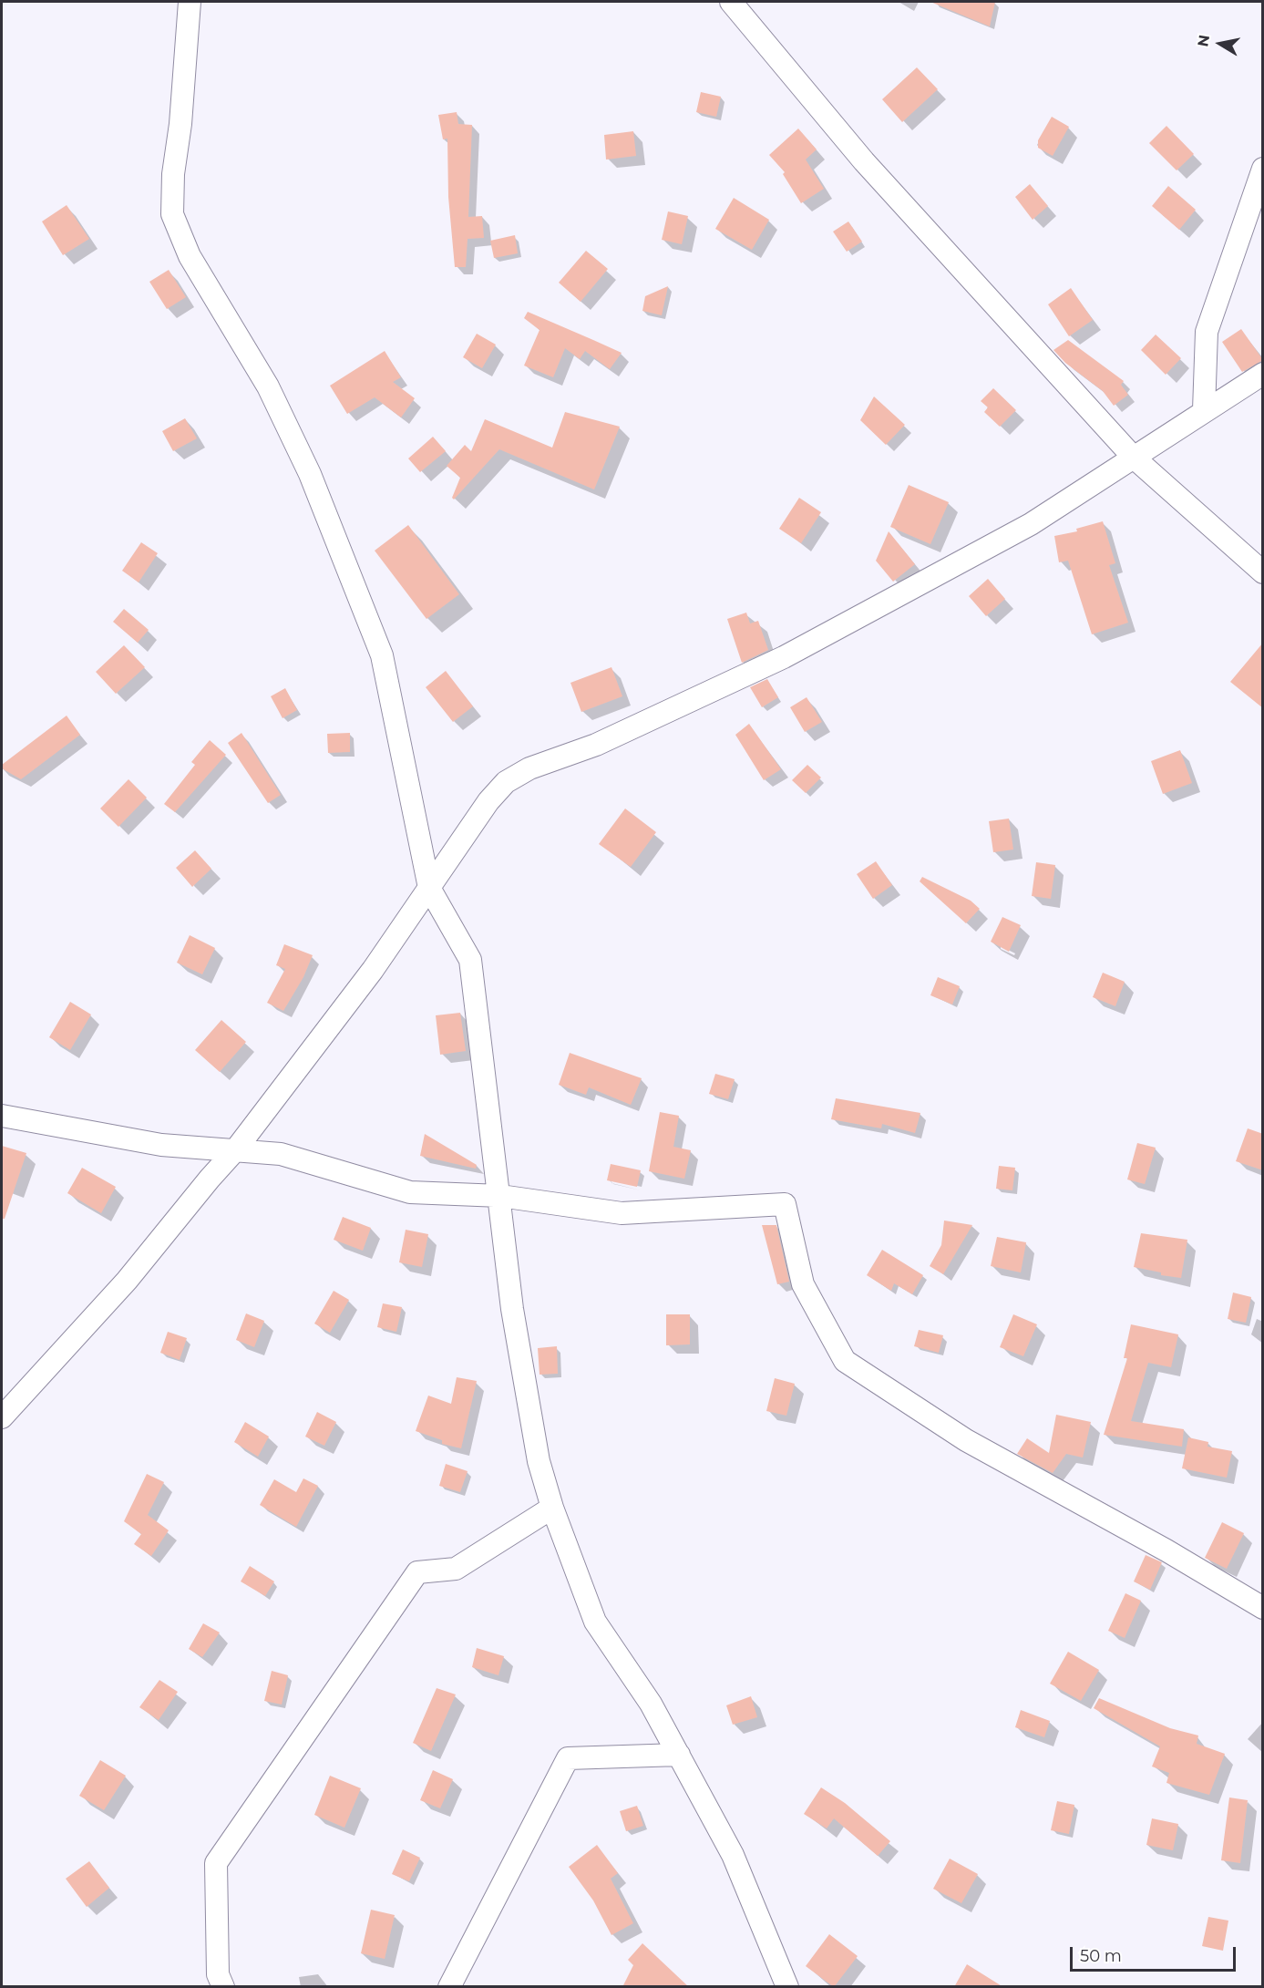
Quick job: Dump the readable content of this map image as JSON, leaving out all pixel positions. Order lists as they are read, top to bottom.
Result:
{
  "scale_bar": "50 m",
  "north": "left"
}
